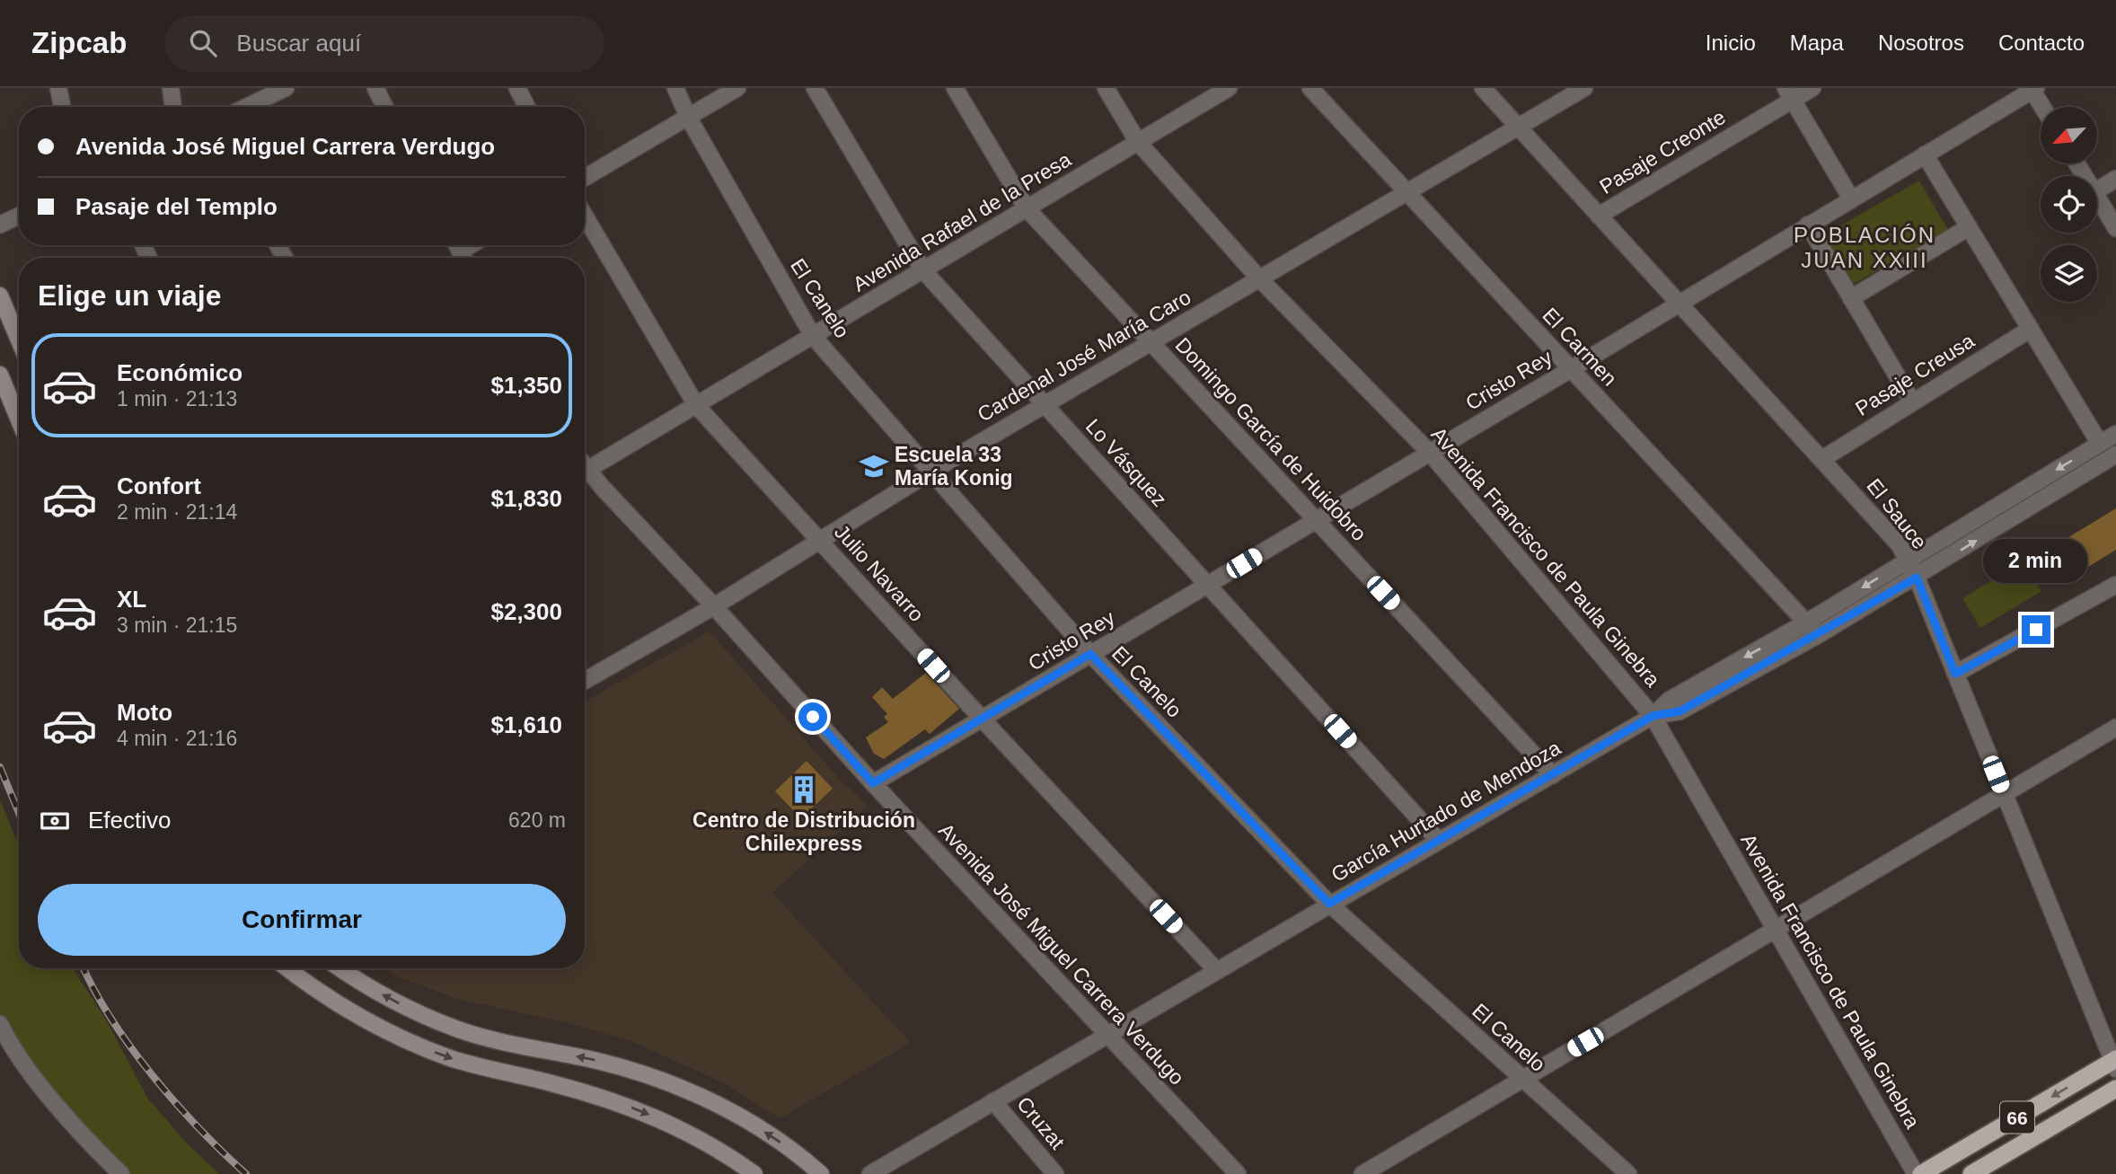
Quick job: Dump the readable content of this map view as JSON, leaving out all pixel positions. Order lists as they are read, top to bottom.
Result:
{
  "streets": {
    "highway": ["66"],
    "street": [
      "Pasaje Creonte",
      "Avenida Rafael de la Presa",
      "El Canelo",
      "El Carmen",
      "Cardenal José María Caro",
      "Pasaje Creusa",
      "Cristo Rey",
      "Domingo García de Huidobro",
      "Lo Vásquez",
      "El Sauce",
      "Avenida Francisco de Paula Ginebra",
      "Julio Navarro",
      "García Hurtado de Mendoza",
      "Avenida José Miguel Carrera Verdugo",
      "Cruzat"
    ]
  },
  "crossings": [
    ["Pasaje Creonte", "El Sauce"],
    ["Avenida Rafael de la Presa", "El Canelo"],
    ["Avenida Rafael de la Presa", "Domingo García de Huidobro"],
    ["Avenida Rafael de la Presa", "Lo Vásquez"],
    ["Avenida Rafael de la Presa", "Avenida Francisco de Paula Ginebra"],
    ["Avenida Rafael de la Presa", "Julio Navarro"],
    ["El Canelo", "Cardenal José María Caro"],
    ["El Canelo", "Cristo Rey"],
    ["El Canelo", "García Hurtado de Mendoza"],
    ["El Carmen", "Cardenal José María Caro"],
    ["El Carmen", "Cristo Rey"],
    ["El Carmen", "García Hurtado de Mendoza"],
    ["Cardenal José María Caro", "Domingo García de Huidobro"],
    ["Cardenal José María Caro", "Lo Vásquez"],
    ["Cardenal José María Caro", "El Sauce"],
    ["Cardenal José María Caro", "Avenida Francisco de Paula Ginebra"],
    ["Cardenal José María Caro", "Julio Navarro"],
    ["Cardenal José María Caro", "Avenida José Miguel Carrera Verdugo"],
    ["Pasaje Creusa", "El Sauce"],
    ["Cristo Rey", "Domingo García de Huidobro"],
    ["Cristo Rey", "Lo Vásquez"],
    ["Cristo Rey", "El Sauce"],
    ["Cristo Rey", "Avenida Francisco de Paula Ginebra"],
    ["Cristo Rey", "Julio Navarro"],
    ["Cristo Rey", "Avenida José Miguel Carrera Verdugo"],
    ["Domingo García de Huidobro", "García Hurtado de Mendoza"],
    ["Lo Vásquez", "García Hurtado de Mendoza"],
    ["El Sauce", "García Hurtado de Mendoza"],
    ["El Sauce", "66"],
    ["Avenida Francisco de Paula Ginebra", "García Hurtado de Mendoza"],
    ["Julio Navarro", "García Hurtado de Mendoza"],
    ["García Hurtado de Mendoza", "Avenida José Miguel Carrera Verdugo"],
    ["García Hurtado de Mendoza", "Cruzat"]
  ],
  "districts": ["POBLACIÓN JUAN XXIII"],
  "places": {
    "school or university": ["Escuela 33 María Konig"],
    "building": ["Centro de Distribución Chilexpress"]
  },
  "north": "bottom left",
  "page": {
    "header": "Zipcab",
    "search": "Buscar aquí",
    "nav": [
      "Inicio",
      "Mapa",
      "Nosotros",
      "Contacto"
    ],
    "banner": ["Avenida José Miguel Carrera Verdugo", "Pasaje del Templo"],
    "heading": "Elige un viaje",
    "list": [
      {
        "name": "Económico",
        "note": "1 min · 21:13",
        "value": "$1,350"
      },
      {
        "name": "Confort",
        "note": "2 min · 21:14",
        "value": "$1,830"
      },
      {
        "name": "XL",
        "note": "3 min · 21:15",
        "value": "$2,300"
      },
      {
        "name": "Moto",
        "note": "4 min · 21:16",
        "value": "$1,610"
      }
    ],
    "bubble": "2 min",
    "pay": ["Efectivo", "620 m"],
    "buttons": "Confirmar"
  }
}
